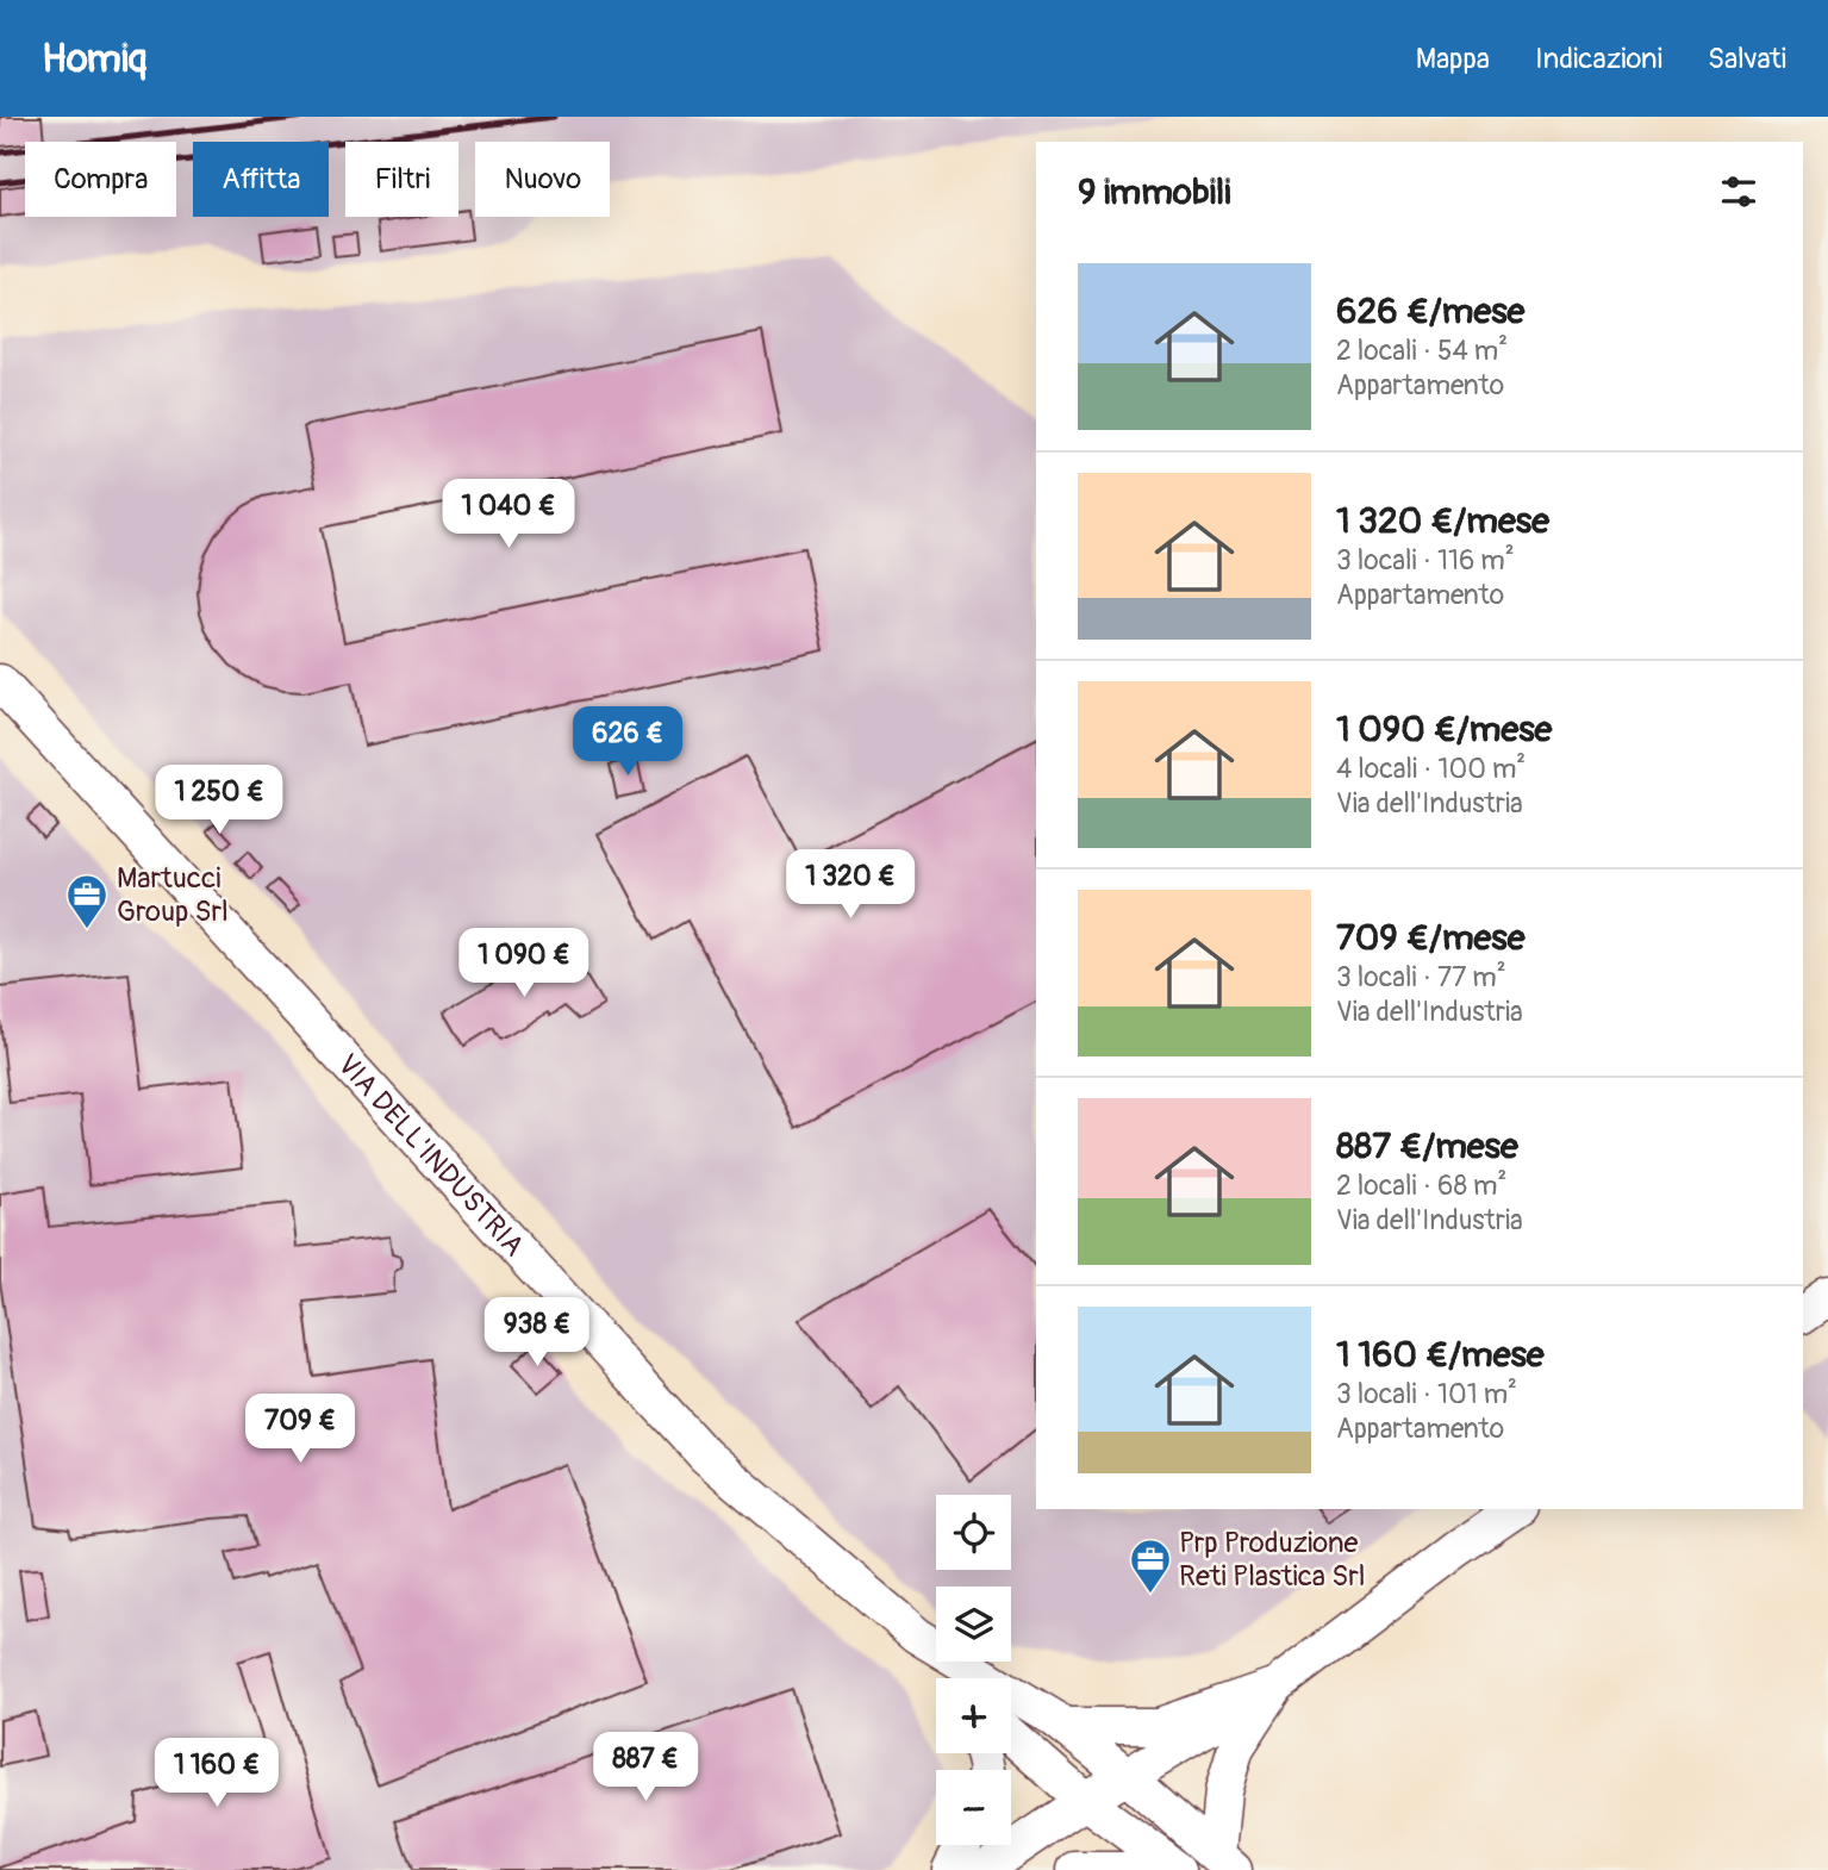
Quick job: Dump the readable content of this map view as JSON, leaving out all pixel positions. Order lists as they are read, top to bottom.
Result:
{
  "streets": {
    "street": ["VIA DELL'INDUSTRIA"]
  },
  "places": {
    "office": ["Martucci Group Srl", "Prp Produzione Reti Plastica Srl"]
  },
  "page": {
    "header": "Homiq",
    "nav": ["Mappa", "Indicazioni", "Salvati"],
    "chip": [
      "Compra",
      "Affitta",
      "Filtri",
      "Nuovo"
    ],
    "heading": "9 immobili",
    "list": [
      {
        "name": "626 €/mese",
        "note": "2 locali · 54 m² · Appartamento"
      },
      {
        "name": "1 320 €/mese",
        "note": "3 locali · 116 m² · Appartamento"
      },
      {
        "name": "1 090 €/mese",
        "note": "4 locali · 100 m² · Via dell'Industria"
      },
      {
        "name": "709 €/mese",
        "note": "3 locali · 77 m² · Via dell'Industria"
      },
      {
        "name": "887 €/mese",
        "note": "2 locali · 68 m² · Via dell'Industria"
      },
      {
        "name": "1 160 €/mese",
        "note": "3 locali · 101 m² · Appartamento"
      }
    ],
    "price": [
      "1 040 €",
      "626 €",
      "1 250 €",
      "1 320 €",
      "1 090 €",
      "938 €",
      "709 €",
      "887 €",
      "1 160 €"
    ],
    "map_buttons": ["+", "−"]
  }
}
